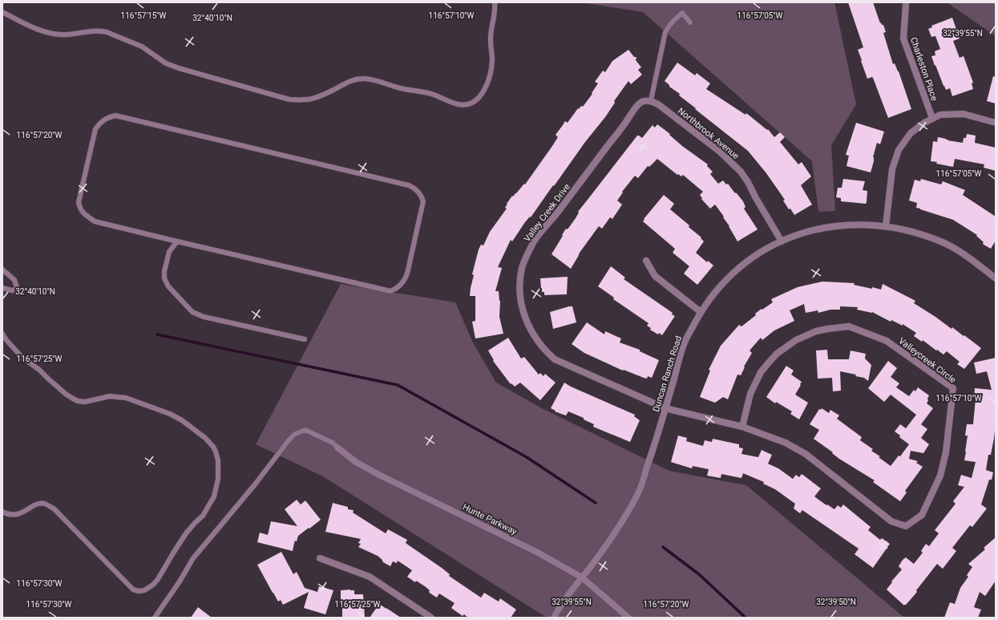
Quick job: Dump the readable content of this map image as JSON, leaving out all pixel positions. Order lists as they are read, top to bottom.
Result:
{
  "streets": {
    "street": [
      "Charleston Place",
      "Northbrook Avenue",
      "Valley Creek Drive",
      "Valleycreek Circle",
      "Duncan Ranch Road",
      "Hunte Parkway"
    ]
  },
  "crossings": [
    ["Northbrook Avenue", "Valley Creek Drive"],
    ["Northbrook Avenue", "Duncan Ranch Road"],
    ["Valley Creek Drive", "Valleycreek Circle"],
    ["Valley Creek Drive", "Duncan Ranch Road"],
    ["Valleycreek Circle", "Duncan Ranch Road"],
    ["Duncan Ranch Road", "Hunte Parkway"]
  ],
  "coordinates": [
    "116°57'15\"W",
    "116°57'10\"W",
    "116°57'05\"W",
    "32°40'10\"N",
    "32°39'55\"N",
    "116°57'20\"W",
    "116°57'25\"W",
    "116°57'30\"W",
    "32°39'50\"N"
  ]
}
